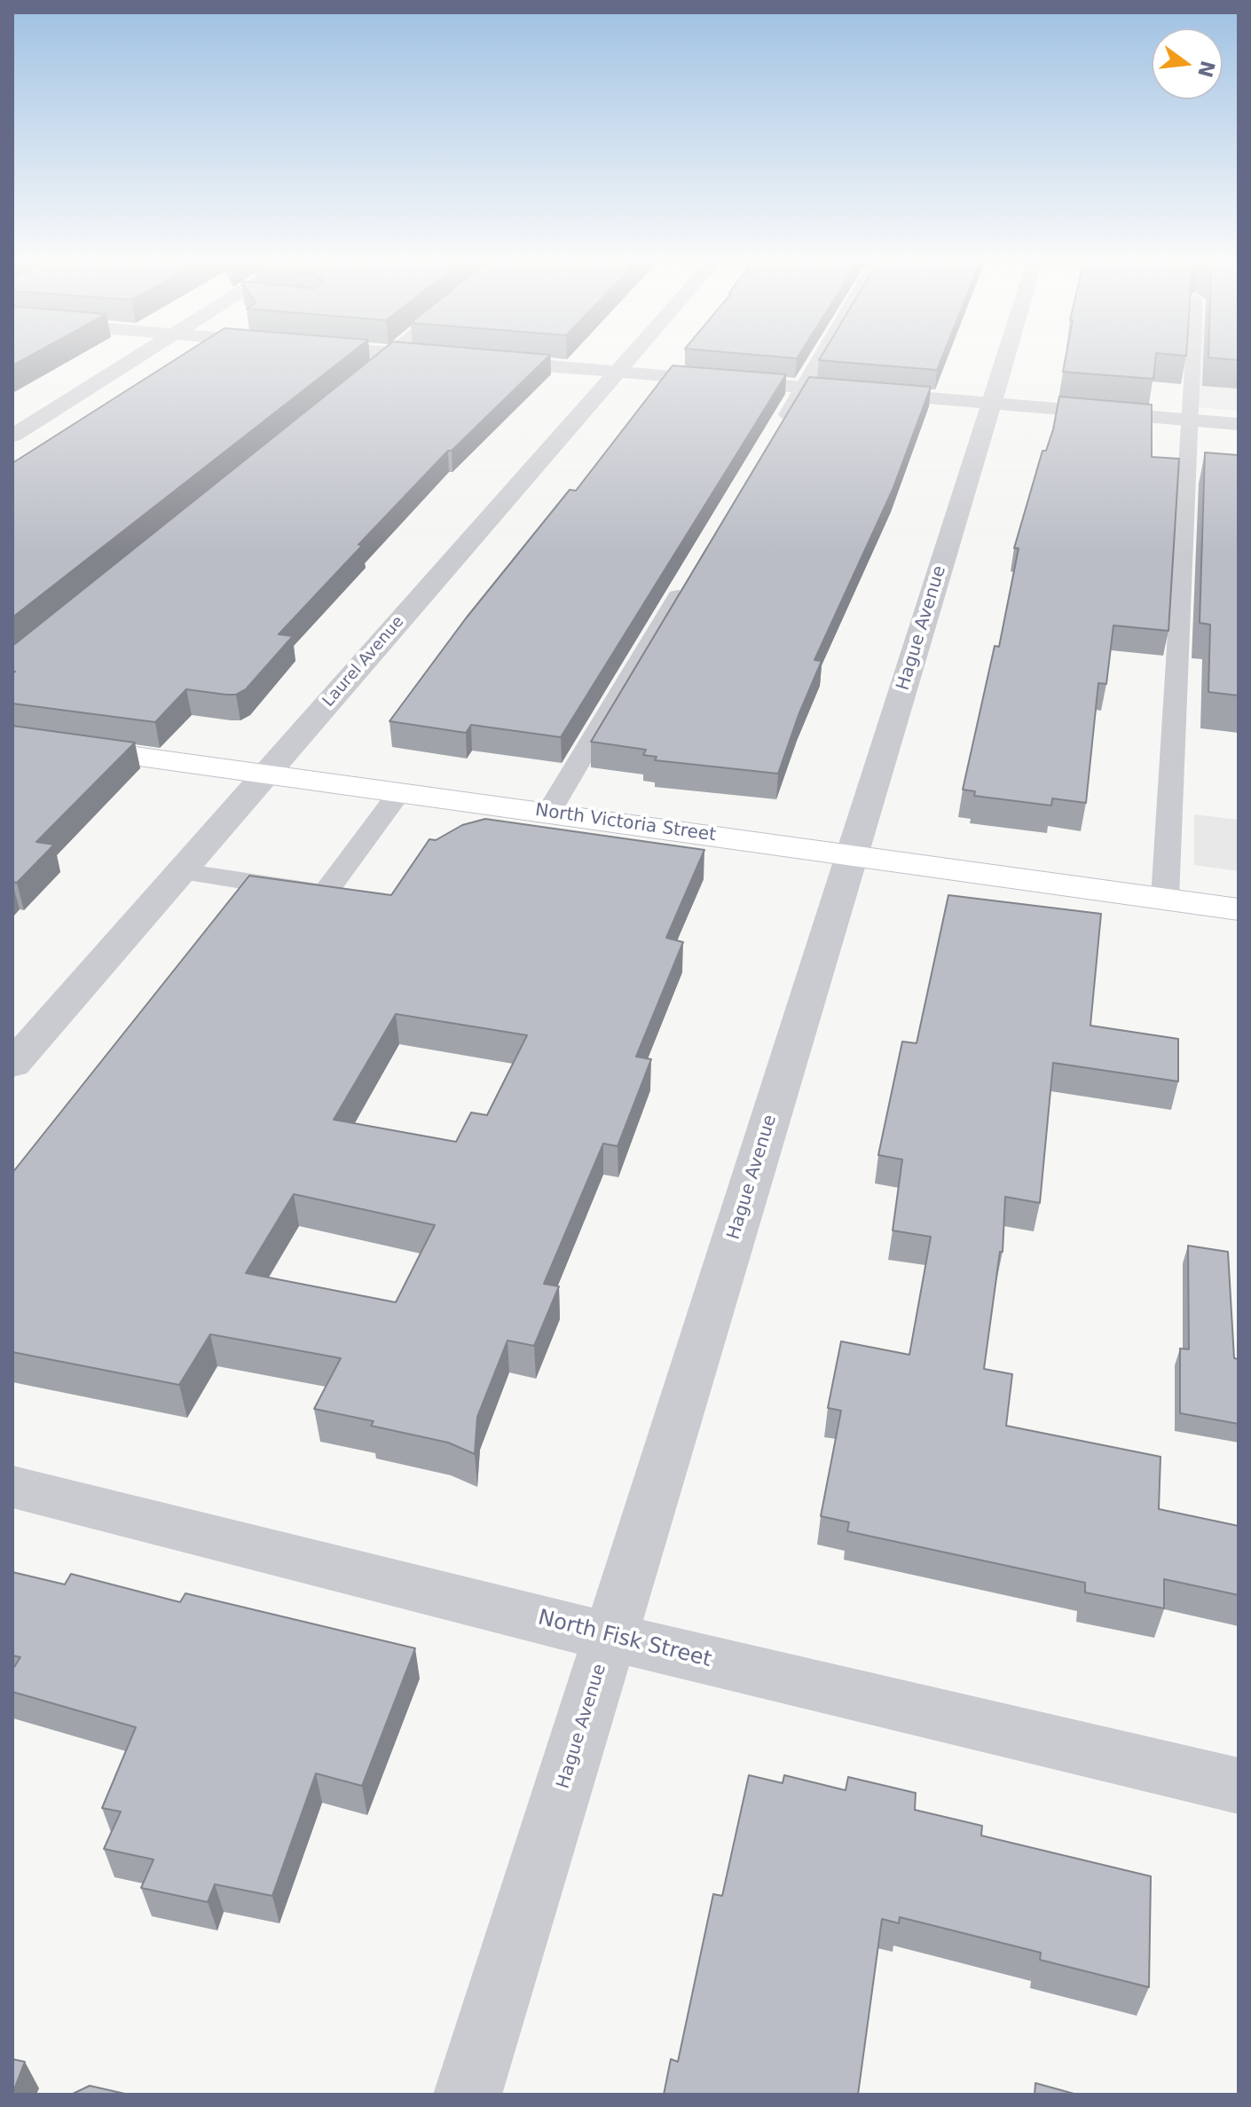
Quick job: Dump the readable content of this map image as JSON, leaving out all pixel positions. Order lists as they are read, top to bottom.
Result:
{
  "streets": {
    "street": [
      "Hague Avenue",
      "Laurel Avenue",
      "North Victoria Street",
      "North Fisk Street"
    ]
  },
  "crossings": [
    ["Hague Avenue", "North Victoria Street"],
    ["Hague Avenue", "North Fisk Street"],
    ["Laurel Avenue", "North Victoria Street"]
  ],
  "north": "right"
}
